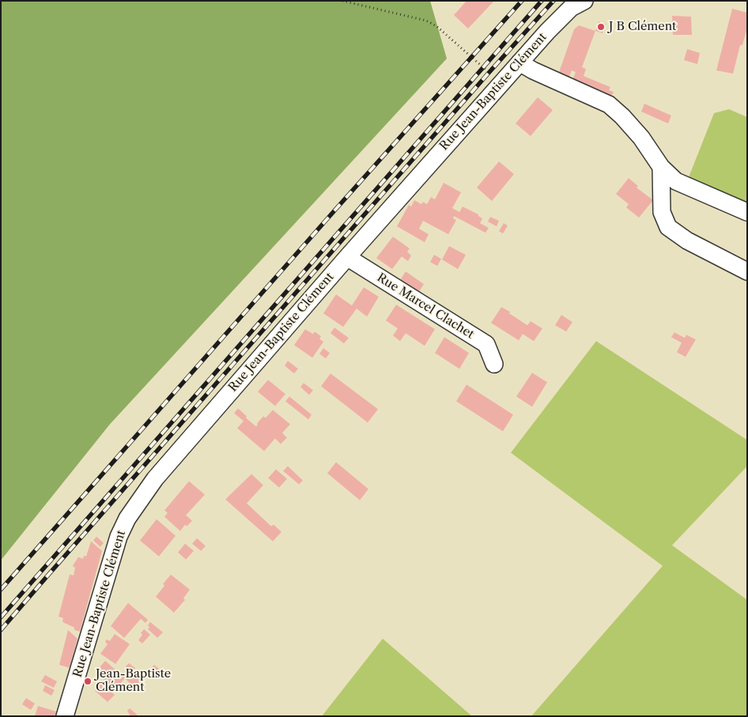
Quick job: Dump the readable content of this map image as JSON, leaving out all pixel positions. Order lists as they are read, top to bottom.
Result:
{
  "streets": {
    "street": ["Rue Jean-Baptiste Clément", "Rue Marcel Clachet"]
  },
  "crossings": [
    ["Rue Jean-Baptiste Clément", "Rue Marcel Clachet"]
  ],
  "places": ["J B Clément", "Jean-Baptiste Clément"]
}
